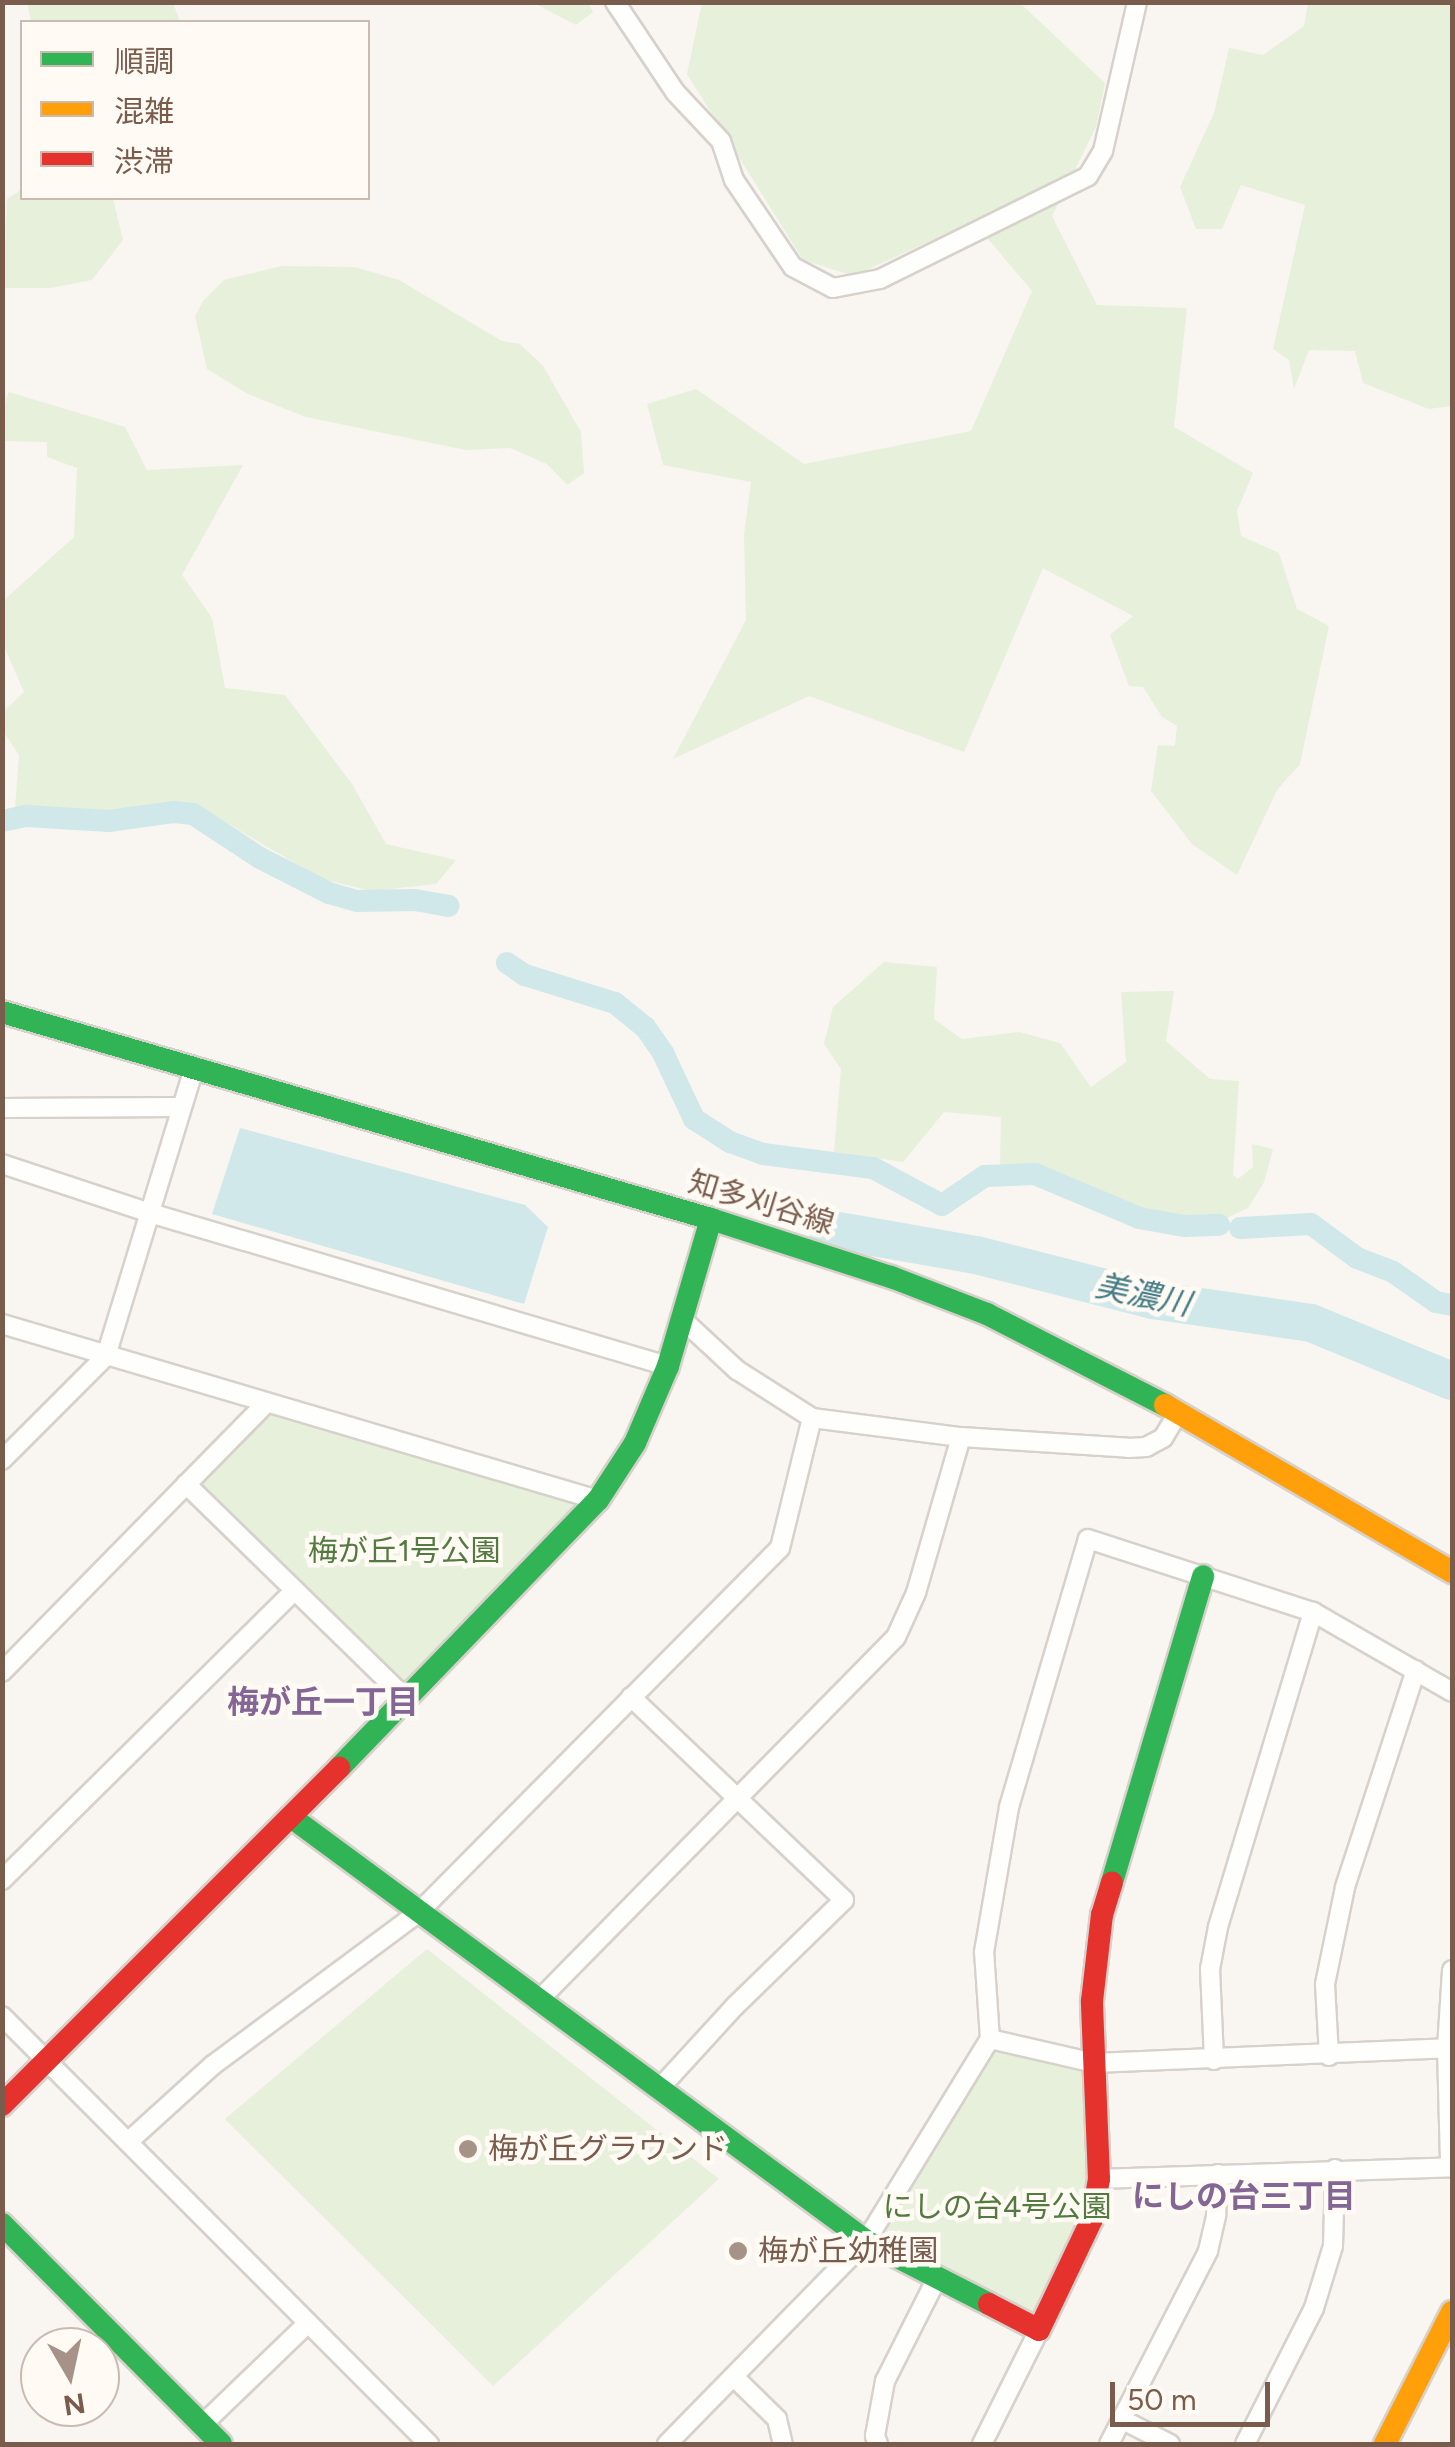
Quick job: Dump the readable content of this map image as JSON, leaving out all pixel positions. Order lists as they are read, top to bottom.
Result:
{
  "streets": {
    "street": ["知多刈谷線"]
  },
  "districts": ["梅が丘一丁目", "にしの台三丁目"],
  "water": ["美濃川"],
  "parks": ["梅が丘1号公園", "にしの台4号公園"],
  "places": ["梅が丘グラウンド", "梅が丘幼稚園"],
  "legend": ["順調", "混雑", "渋滞"],
  "scale_bar": "50 m",
  "north": "bottom"
}
